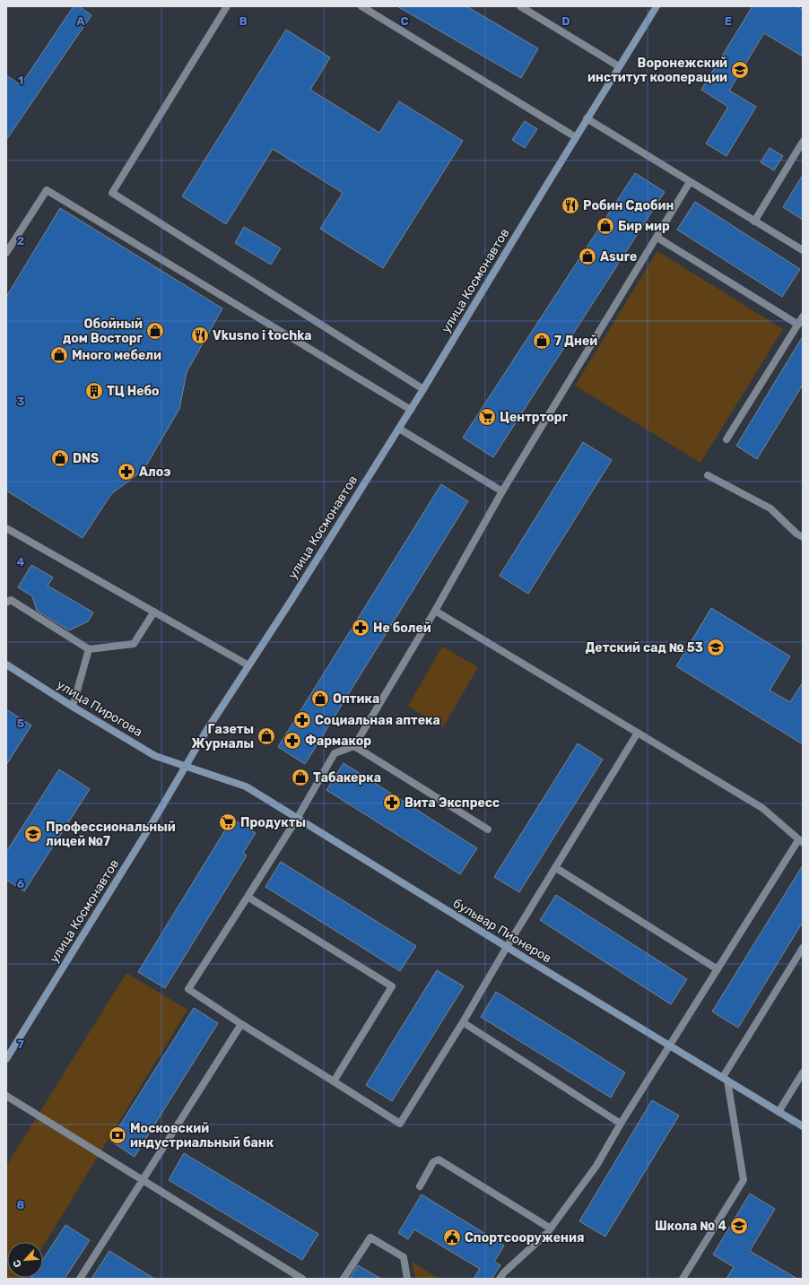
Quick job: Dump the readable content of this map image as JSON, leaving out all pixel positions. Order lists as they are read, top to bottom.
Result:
{
  "streets": {
    "main road": ["улица Космонавтов", "улица Пирогова", "бульвар Пионеров"]
  },
  "crossings": [
    ["улица Космонавтов", "улица Пирогова"],
    ["улица Космонавтов", "бульвар Пионеров"],
    ["улица Пирогова", "бульвар Пионеров"]
  ],
  "places": {
    "school or university": [
      "Воронежский институт кооперации",
      "Детский сад № 53",
      "Профессиональный лицей №7",
      "Школа № 4"
    ],
    "restaurant": ["Робин Сдобин", "Vkusno i tochka"],
    "shop": [
      "Бир мир",
      "Asure",
      "Обойный дом Восторг",
      "7 Дней",
      "Много мебели",
      "DNS",
      "Оптика",
      "Газеты Журналы",
      "Табакерка"
    ],
    "building": ["ТЦ Небо"],
    "supermarket": ["Центрторг", "Продукты"],
    "pharmacy": [
      "Алоэ",
      "Не болей",
      "Социальная аптека",
      "Фармакор",
      "Вита Экспресс"
    ],
    "bank": ["Московский индустриальный банк"],
    "public building": ["Спортсооружения"]
  },
  "north": "bottom left",
  "grid": {
    "columns": [
      "A",
      "B",
      "C",
      "D",
      "E"
    ],
    "rows": [
      "1",
      "2",
      "3",
      "4",
      "5",
      "6",
      "7",
      "8"
    ]
  }
}
